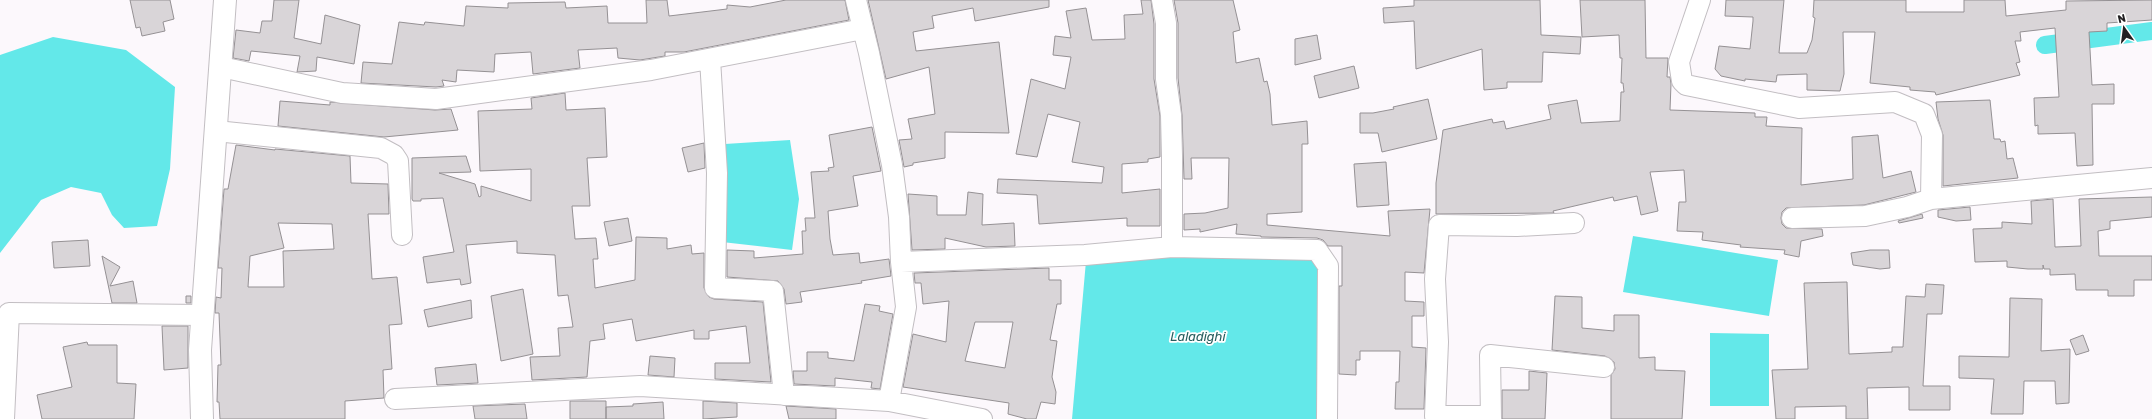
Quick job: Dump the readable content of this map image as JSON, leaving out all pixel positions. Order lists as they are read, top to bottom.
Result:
{
  "water": ["Laladighi"],
  "north": "top"
}
